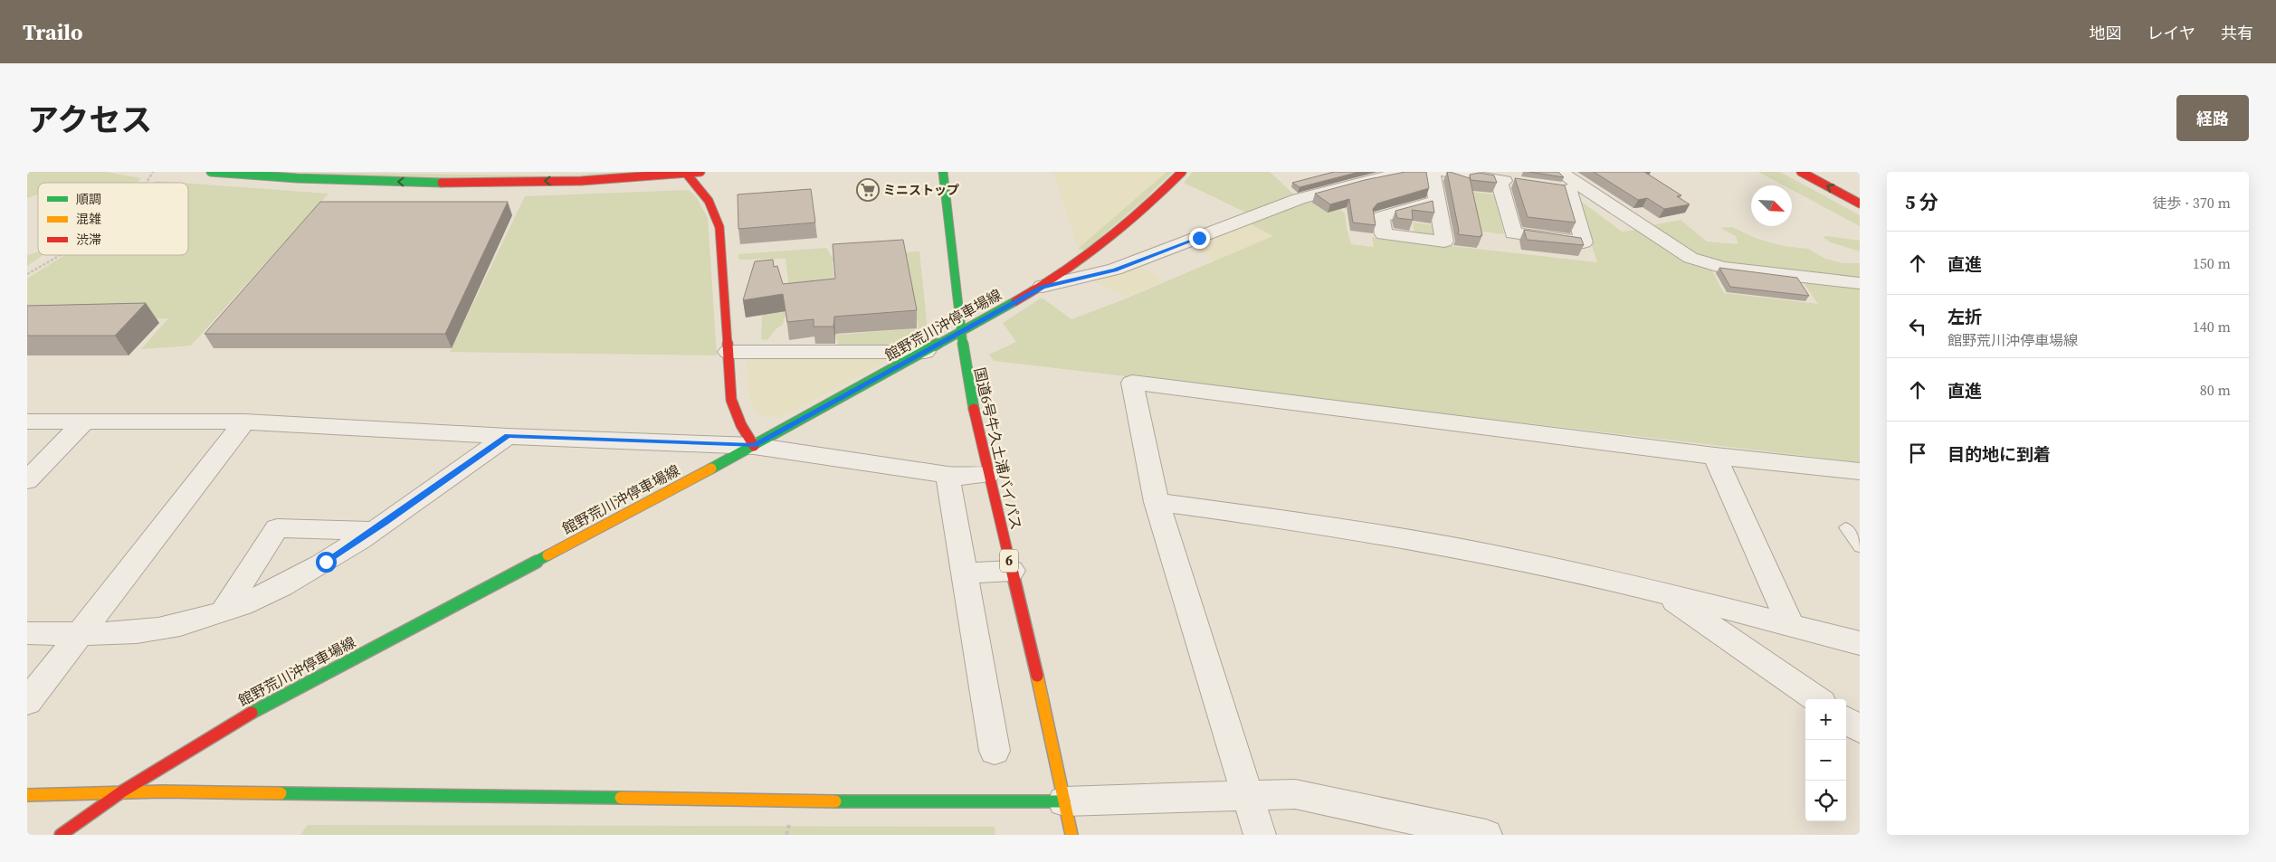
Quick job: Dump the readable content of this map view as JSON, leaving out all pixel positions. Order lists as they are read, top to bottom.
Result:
{
  "streets": {
    "main road": ["館野荒川沖停車場線", "国道6号牛久土浦バイパス", "6"]
  },
  "crossings": [
    ["館野荒川沖停車場線", "国道6号牛久土浦バイパス"]
  ],
  "places": {
    "supermarket": ["ミニストップ"]
  },
  "legend": ["順調", "混雑", "渋滞"],
  "north": "bottom right",
  "page": {
    "header": "Trailo",
    "nav": ["地図", "レイヤ", "共有"],
    "title": "アクセス",
    "buttons": "経路",
    "heading": ["5 分", "徒歩 · 370 m"],
    "list": [
      ["直進", "150 m"],
      ["左折", "館野荒川沖停車場線", "140 m"],
      ["直進", "80 m"],
      "目的地に到着"
    ],
    "map_buttons": ["+", "−"]
  }
}
